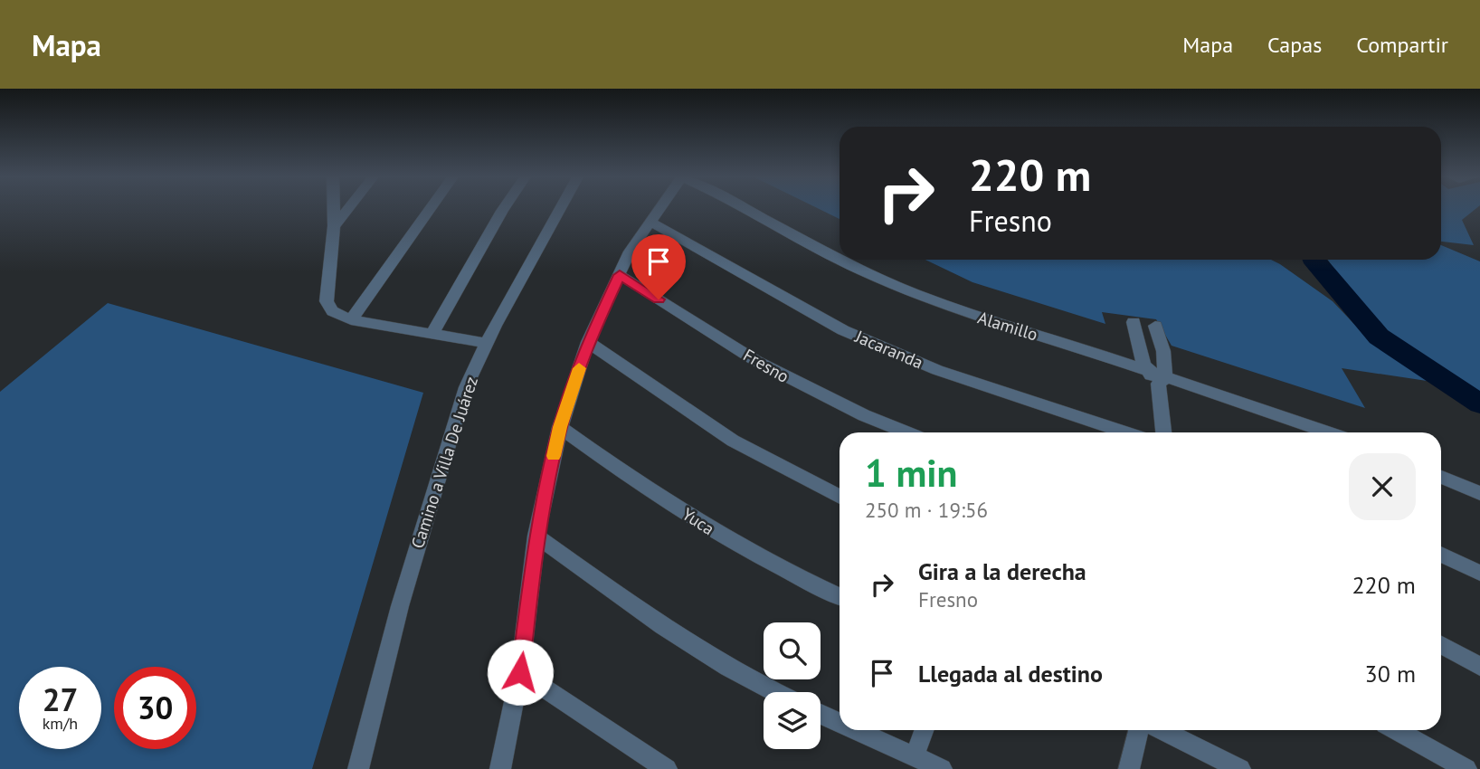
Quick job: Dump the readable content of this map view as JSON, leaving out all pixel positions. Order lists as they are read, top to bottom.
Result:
{
  "streets": {
    "street": [
      "Alamillo",
      "Jacaranda",
      "Fresno",
      "Camino a Villa De Juárez",
      "Yuca"
    ]
  },
  "page": {
    "header": "Mapa",
    "nav": ["Mapa", "Capas", "Compartir"],
    "turn": ["220 m", "Fresno"],
    "heading": ["1 min", "250 m · 19:56"],
    "list": [
      {
        "name": "Gira a la derecha",
        "note": "Fresno",
        "value": "220 m"
      },
      {
        "name": "Llegada al destino",
        "value": "30 m"
      }
    ],
    "speed": "27 km/h",
    "limit": "30"
  }
}
